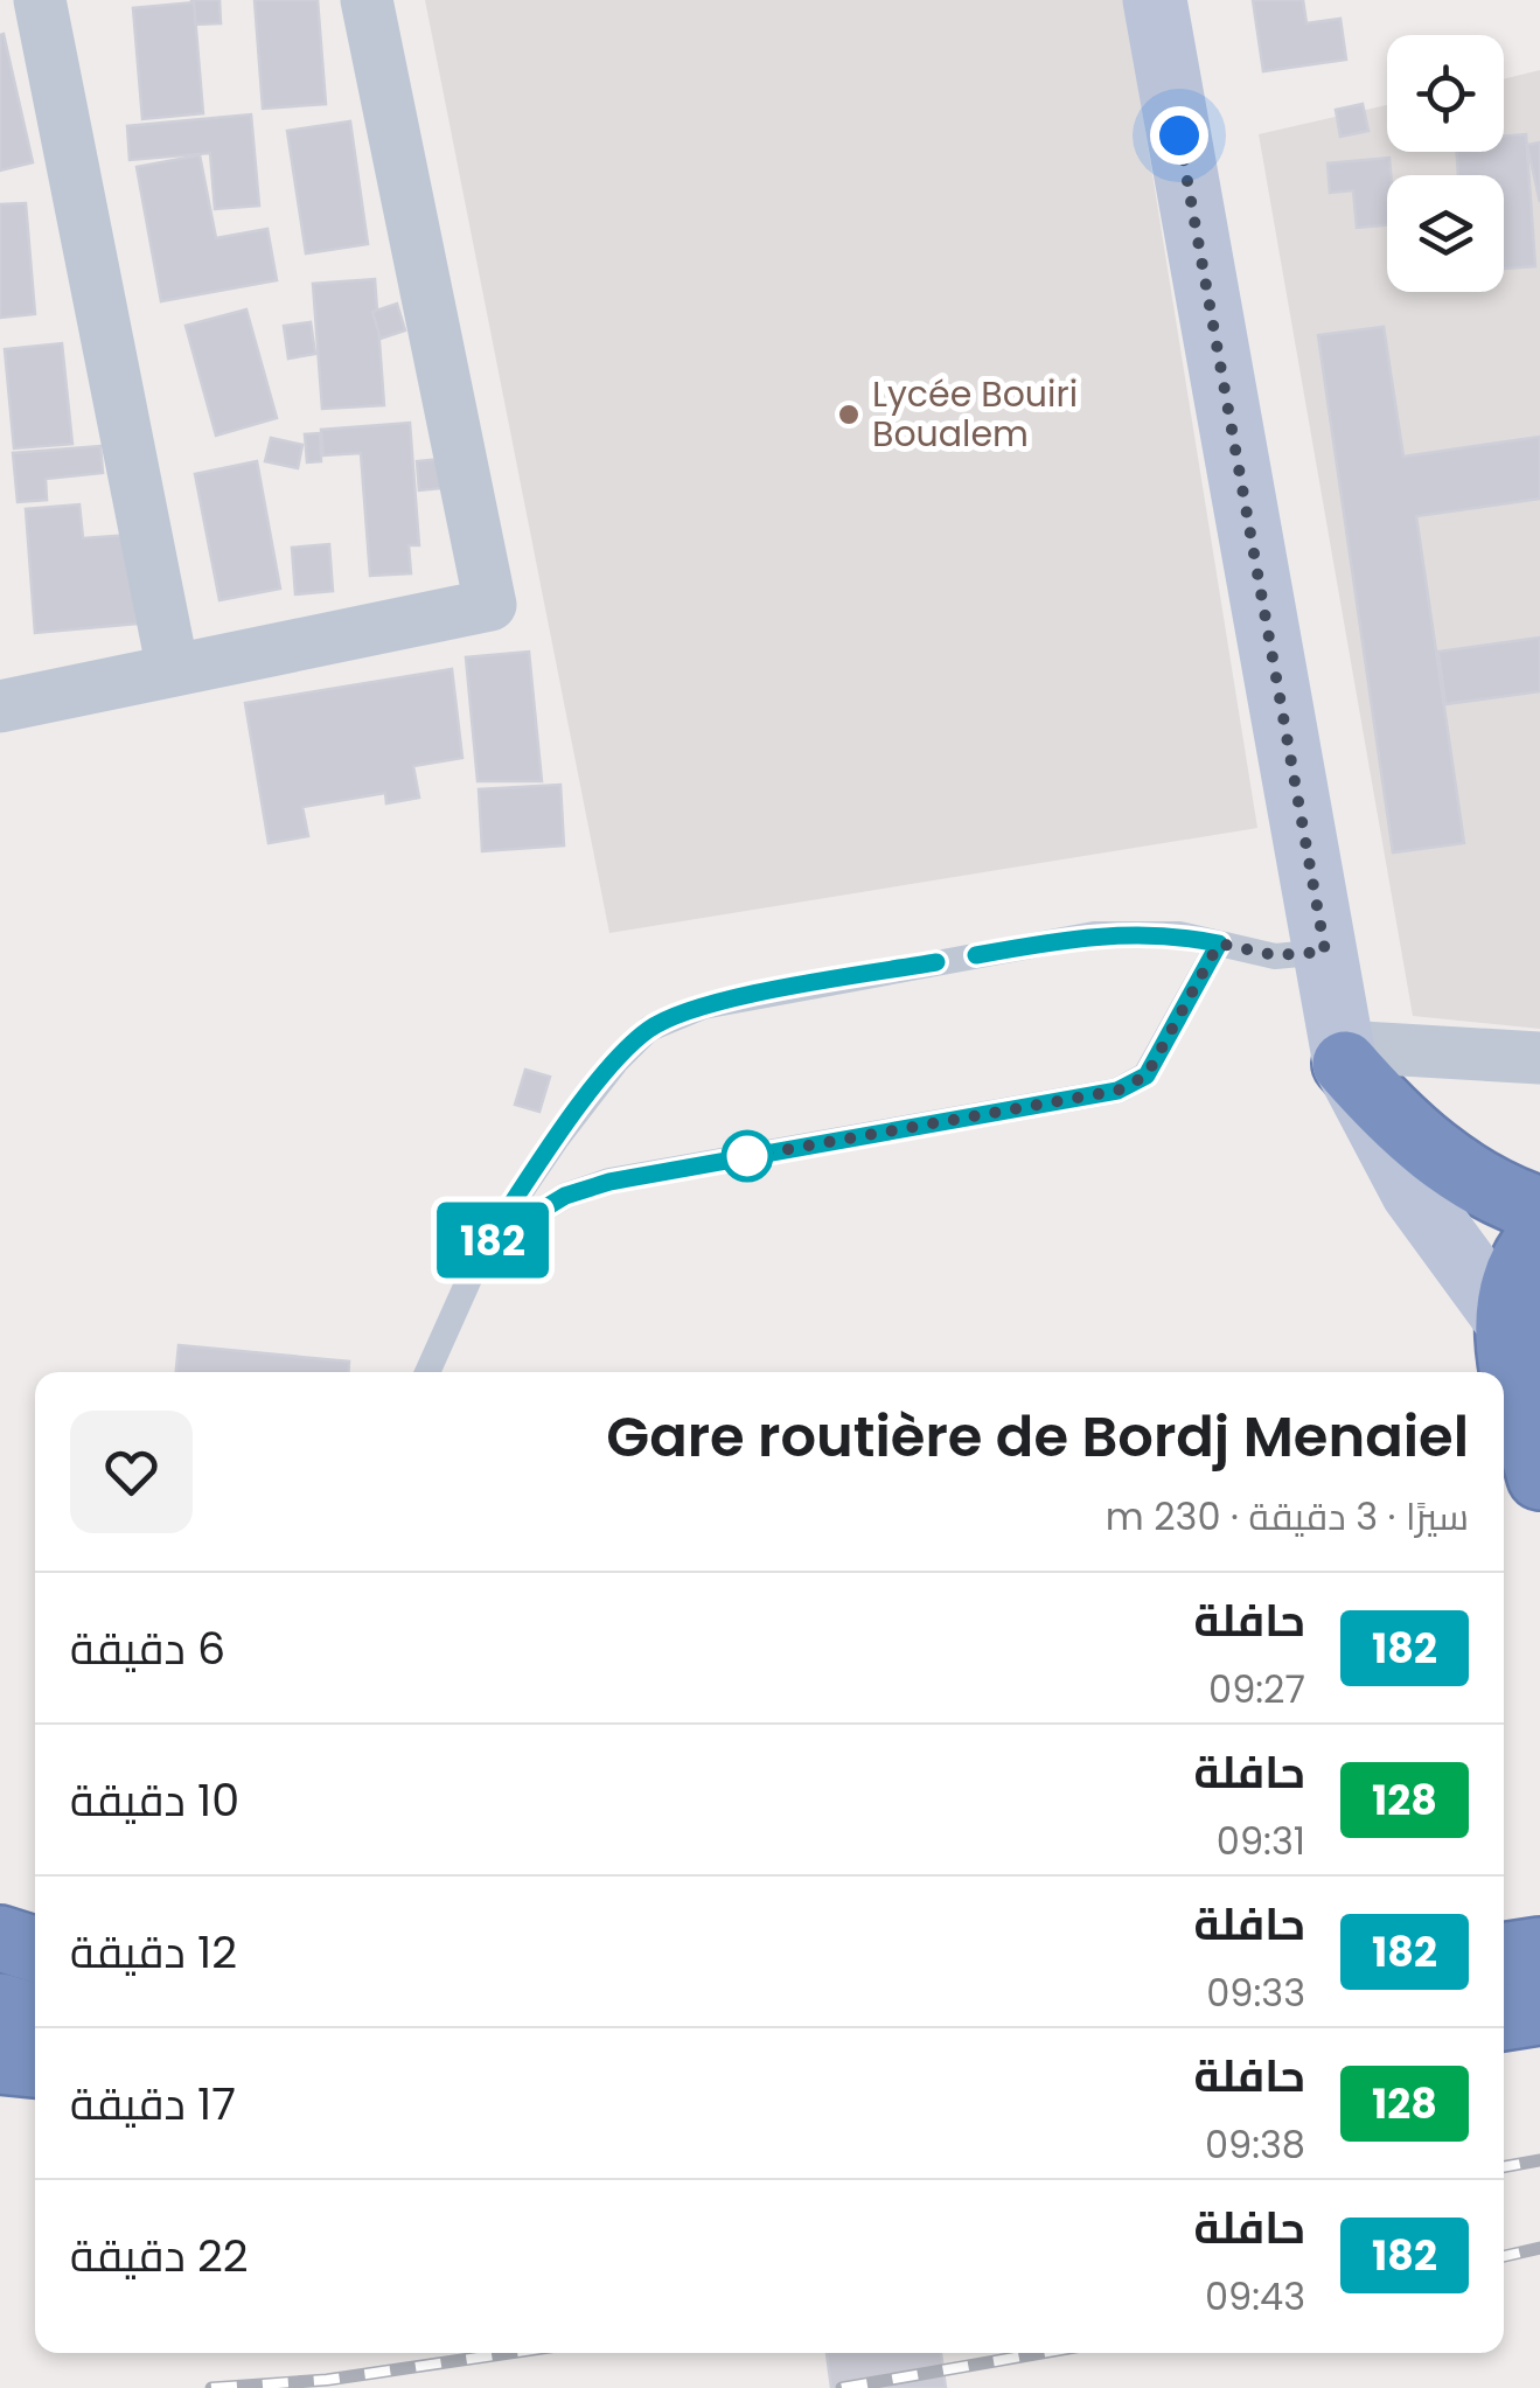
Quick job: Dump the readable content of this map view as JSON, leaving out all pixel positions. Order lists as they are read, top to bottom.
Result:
{
  "places": ["Lycée Bouiri Boualem"],
  "lines": ["bus line 182"],
  "page": {
    "on_map": "182",
    "heading": ["Gare routière de Bordj Menaiel", "سيرًا · 3 دقيقة · 230 m"],
    "list": [
      {
        "mark": "182",
        "name": "حافلة",
        "note": "09:27",
        "value": "6 دقيقة"
      },
      {
        "mark": "128",
        "name": "حافلة",
        "note": "09:31",
        "value": "10 دقيقة"
      },
      {
        "mark": "182",
        "name": "حافلة",
        "note": "09:33",
        "value": "12 دقيقة"
      },
      {
        "mark": "128",
        "name": "حافلة",
        "note": "09:38",
        "value": "17 دقيقة"
      },
      {
        "mark": "182",
        "name": "حافلة",
        "note": "09:43",
        "value": "22 دقيقة"
      }
    ]
  }
}
